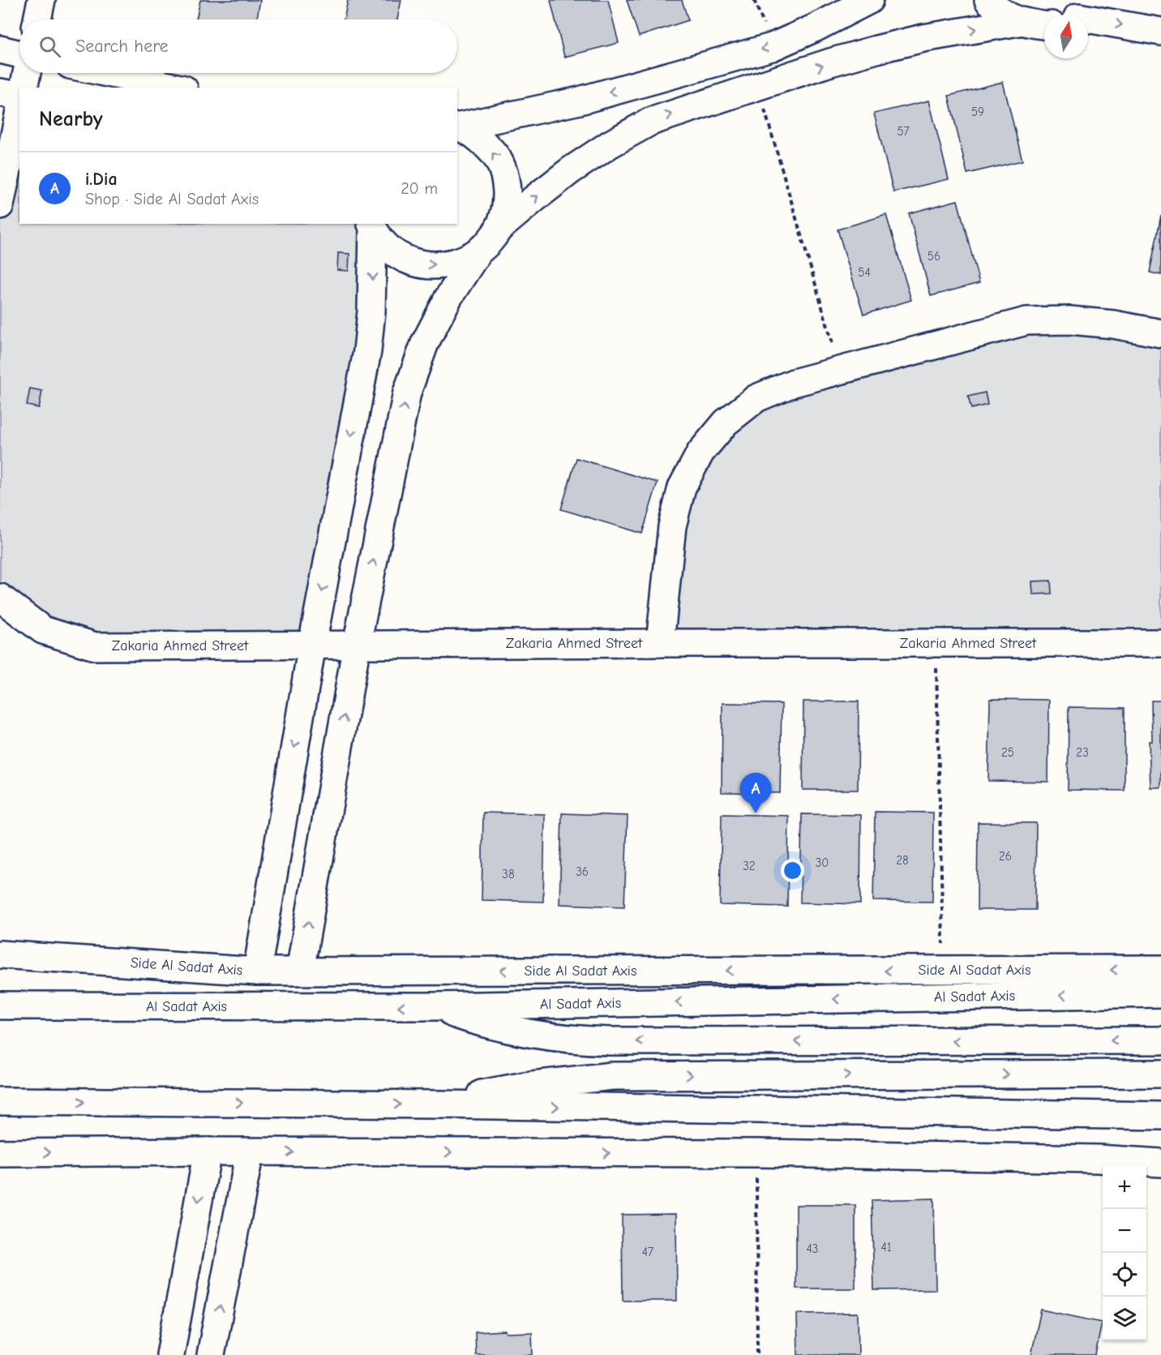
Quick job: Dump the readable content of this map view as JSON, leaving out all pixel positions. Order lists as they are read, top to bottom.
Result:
{
  "streets": {
    "street": ["Zakaria Ahmed Street", "Side Al Sadat Axis", "Al Sadat Axis"]
  },
  "house_numbers": [
    "59",
    "57",
    "56",
    "54",
    "25",
    "23",
    "26",
    "28",
    "30",
    "32",
    "36",
    "38",
    "41",
    "43",
    "47"
  ],
  "north": "top",
  "page": {
    "search": "Search here",
    "heading": "Nearby",
    "list": [
      {
        "mark": "A",
        "name": "i.Dia",
        "note": "Shop · Side Al Sadat Axis",
        "value": "20 m"
      }
    ],
    "pins": "A",
    "map_buttons": ["+", "−"]
  }
}
